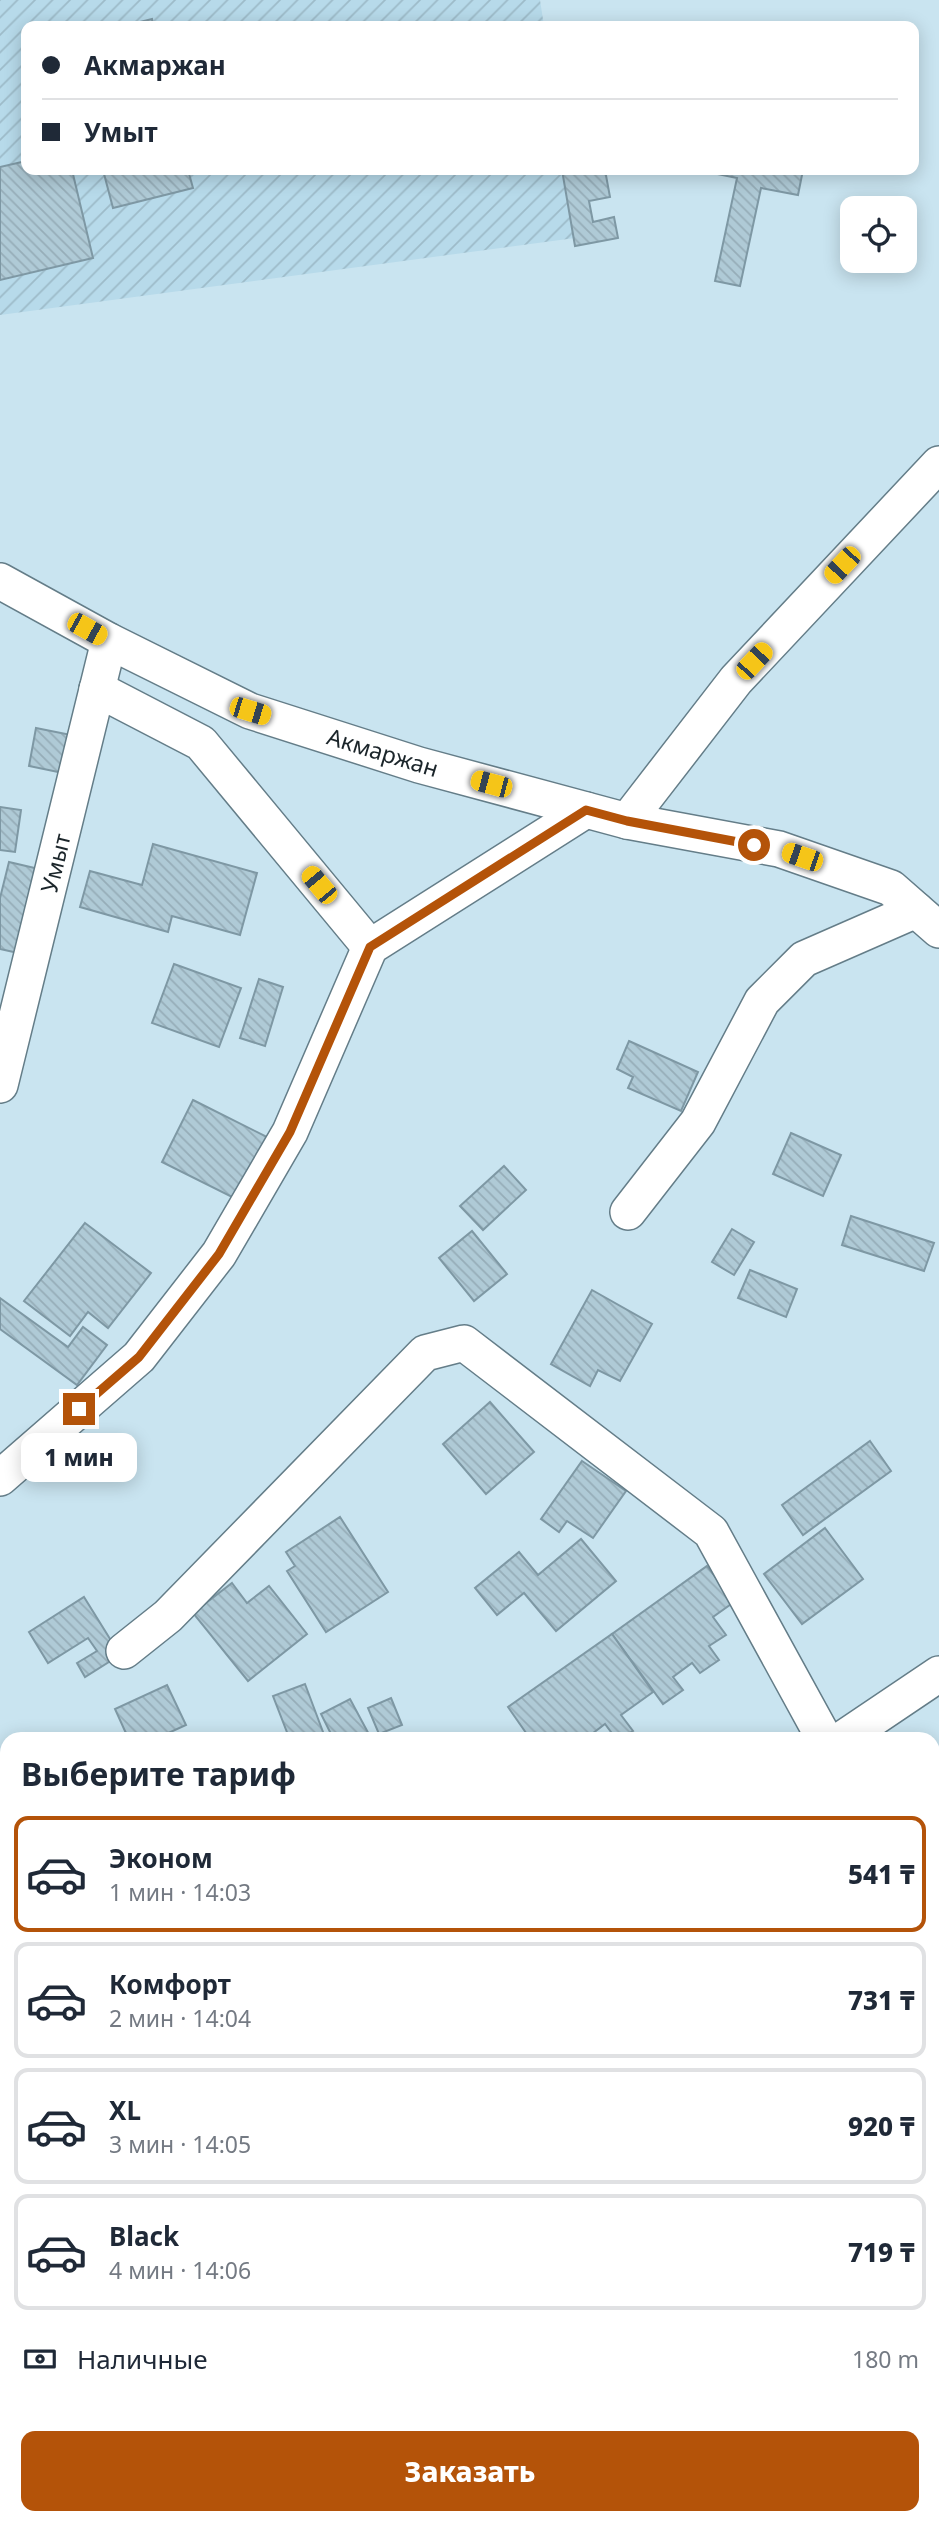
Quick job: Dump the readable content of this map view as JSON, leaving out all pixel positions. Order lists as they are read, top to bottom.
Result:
{
  "streets": {
    "street": ["Акмаржан", "Умыт"]
  },
  "crossings": [
    ["Акмаржан", "Умыт"]
  ],
  "page": {
    "banner": ["Акмаржан", "Умыт"],
    "bubble": "1 мин",
    "heading": "Выберите тариф",
    "list": [
      {
        "name": "Эконом",
        "note": "1 мин · 14:03",
        "value": "541 ₸"
      },
      {
        "name": "Комфорт",
        "note": "2 мин · 14:04",
        "value": "731 ₸"
      },
      {
        "name": "XL",
        "note": "3 мин · 14:05",
        "value": "920 ₸"
      },
      {
        "name": "Black",
        "note": "4 мин · 14:06",
        "value": "719 ₸"
      }
    ],
    "pay": ["Наличные", "180 m"],
    "buttons": "Заказать"
  }
}
